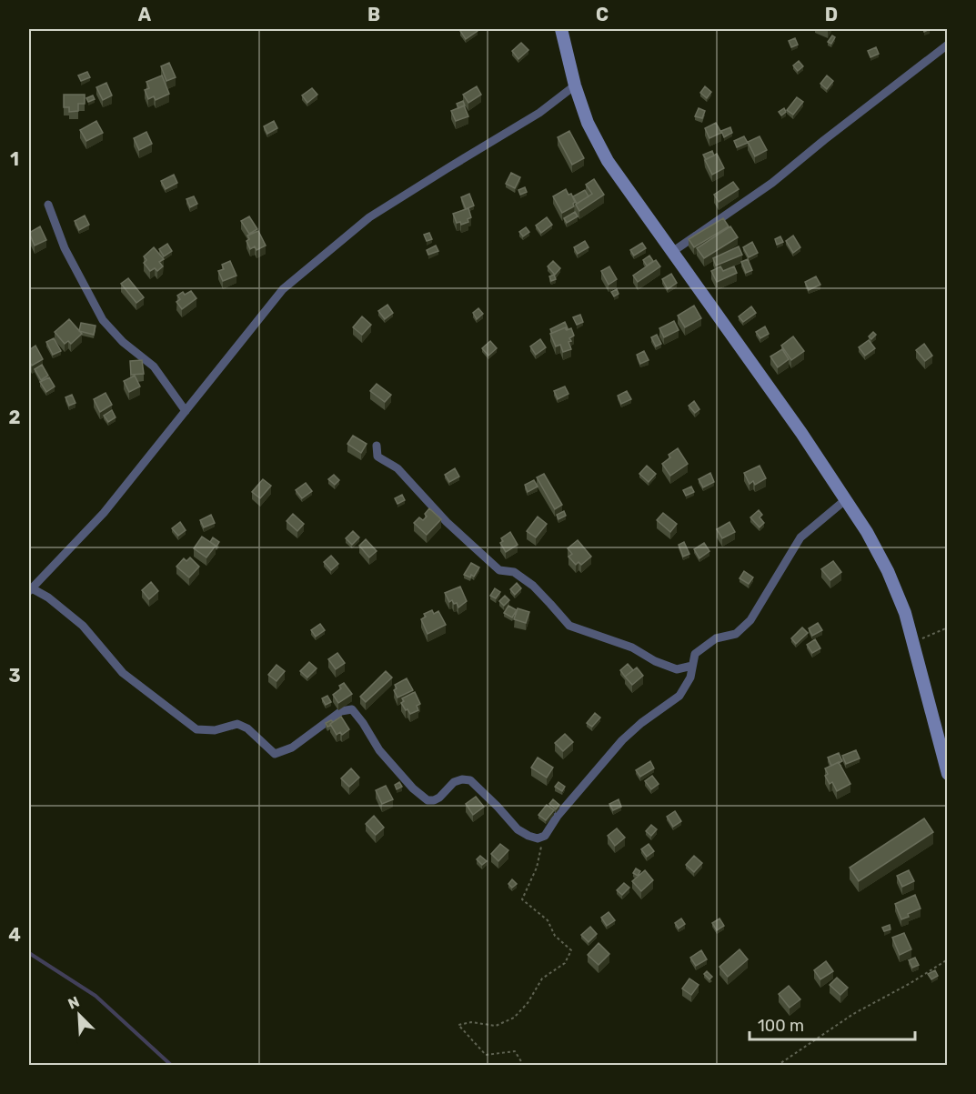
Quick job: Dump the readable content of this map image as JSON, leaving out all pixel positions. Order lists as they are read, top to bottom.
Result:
{
  "scale_bar": "100 m",
  "north": "top left",
  "grid": {
    "columns": [
      "A",
      "B",
      "C",
      "D"
    ],
    "rows": [
      "1",
      "2",
      "3",
      "4"
    ]
  }
}
